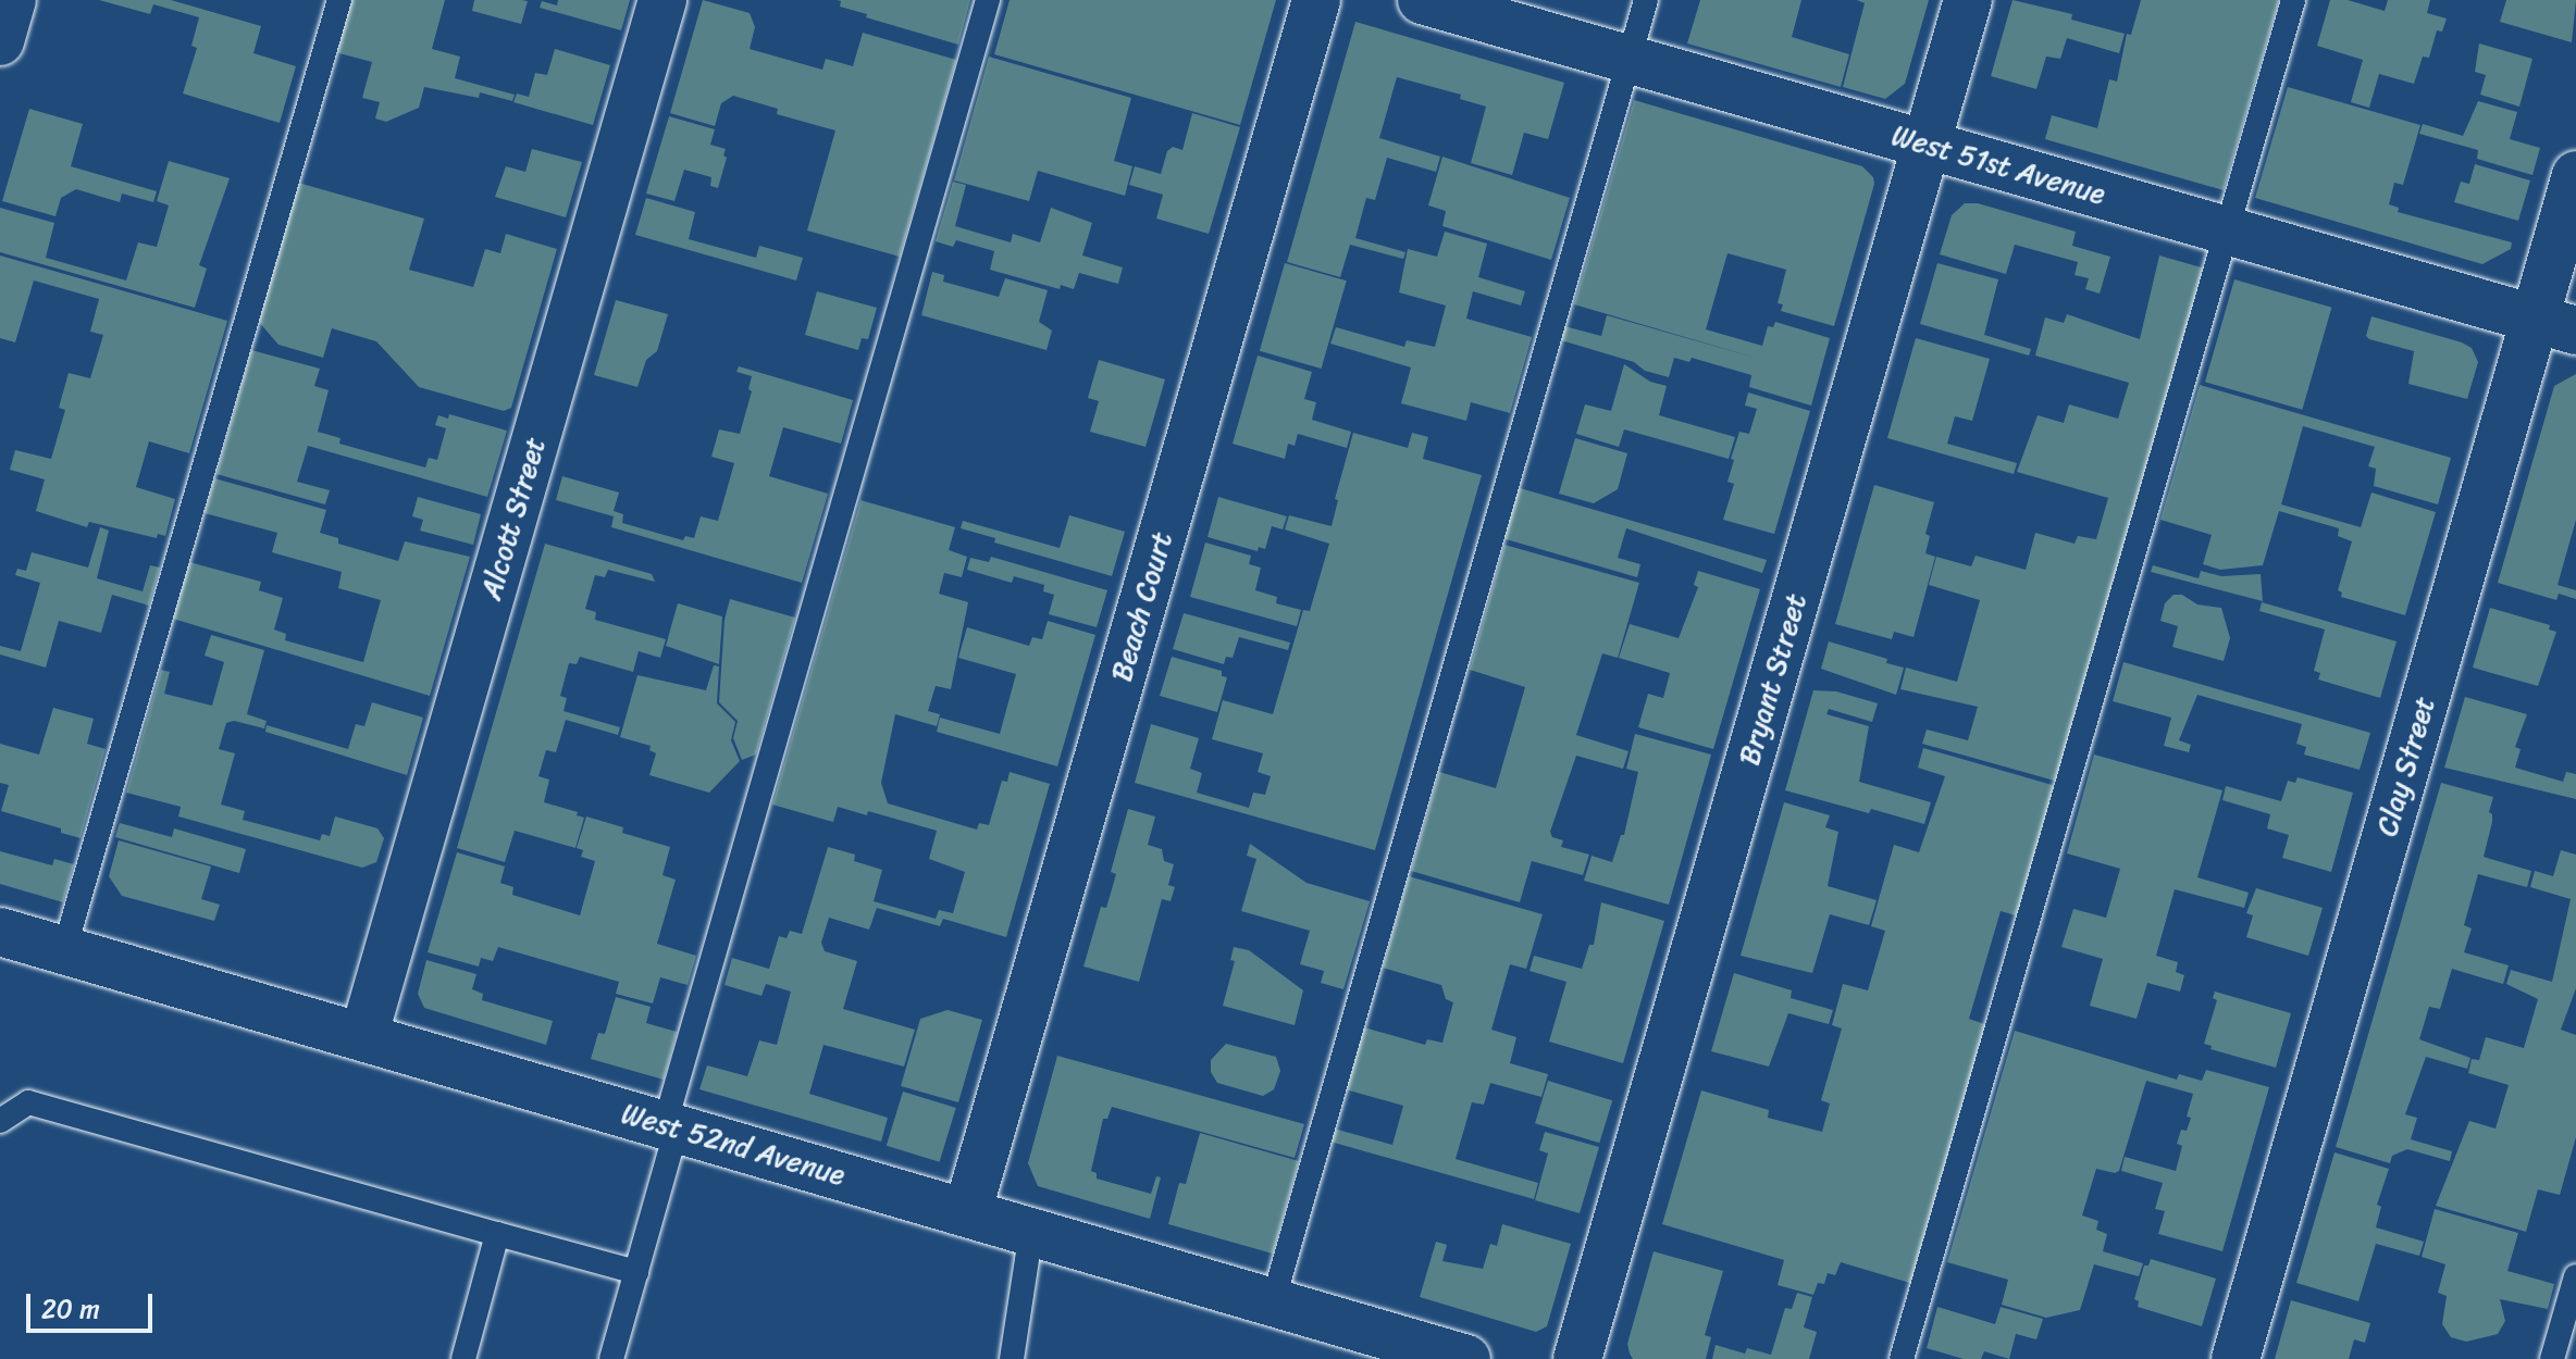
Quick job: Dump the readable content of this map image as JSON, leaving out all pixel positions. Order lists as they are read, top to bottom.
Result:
{
  "streets": {
    "street": [
      "West 51st Avenue",
      "Alcott Street",
      "Beach Court",
      "Bryant Street",
      "Clay Street",
      "West 52nd Avenue"
    ]
  },
  "crossings": [
    ["West 51st Avenue", "Bryant Street"],
    ["West 51st Avenue", "Clay Street"],
    ["Alcott Street", "West 52nd Avenue"],
    ["Beach Court", "West 52nd Avenue"]
  ],
  "scale_bar": "20 m"
}
